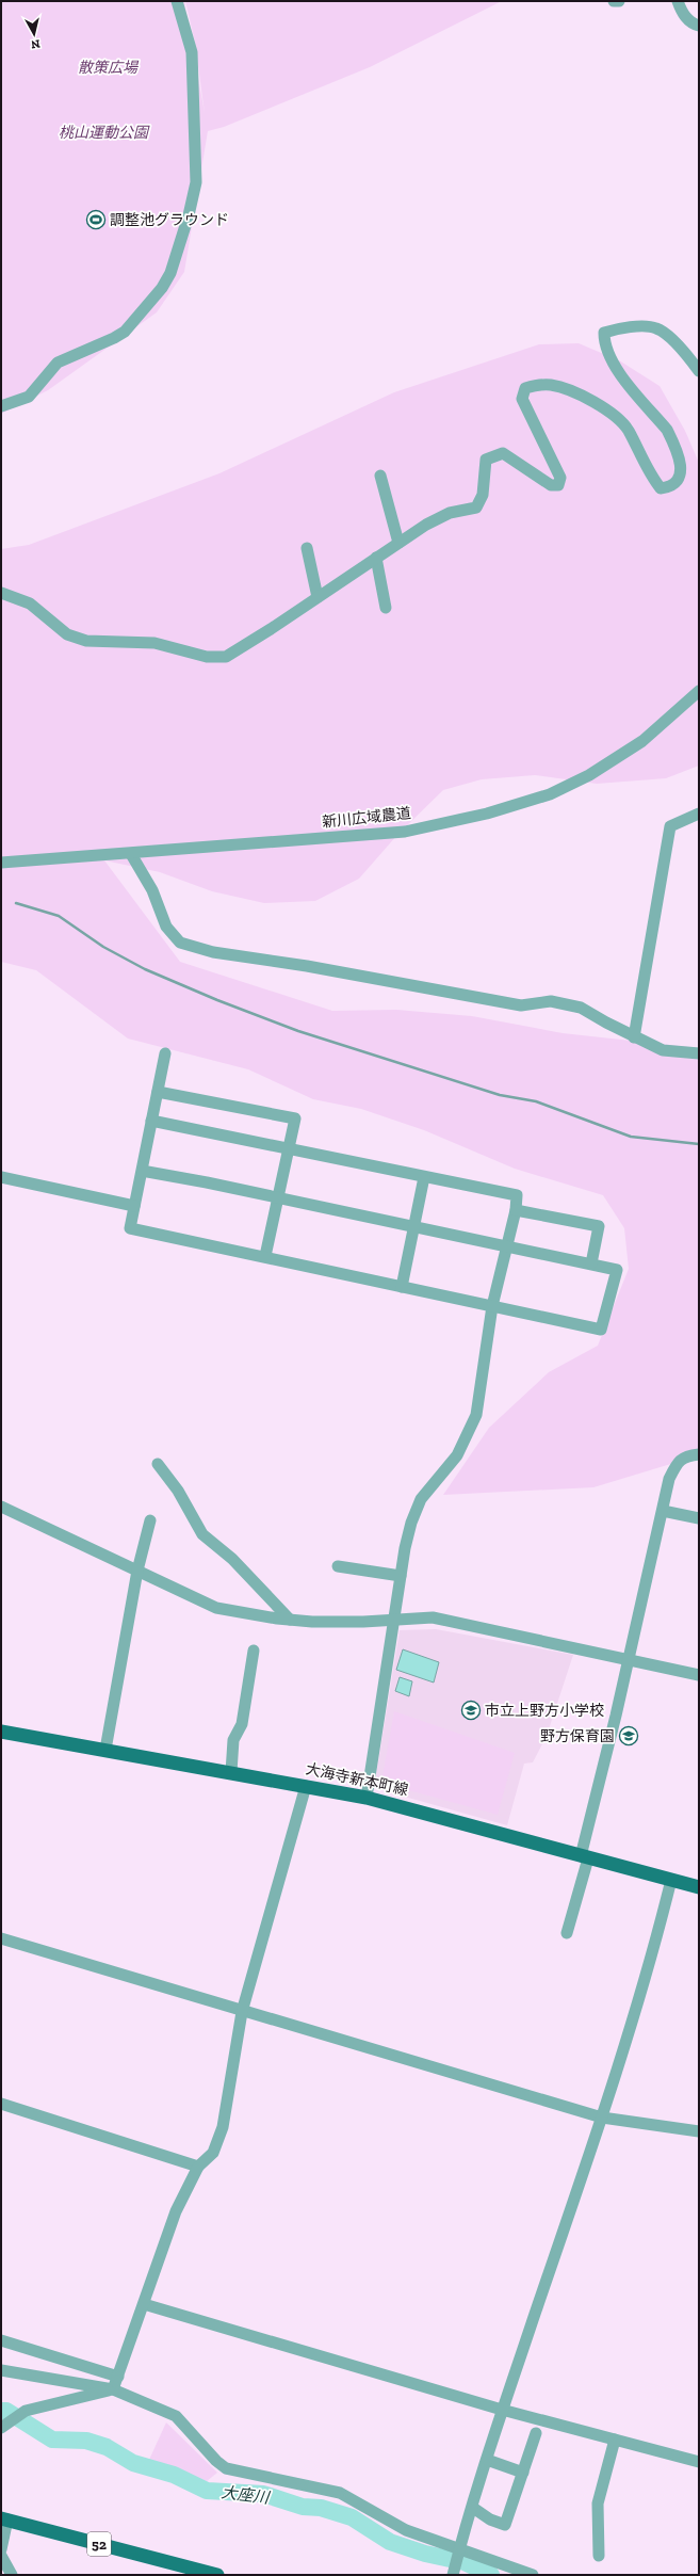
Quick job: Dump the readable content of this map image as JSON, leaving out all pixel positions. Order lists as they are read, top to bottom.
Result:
{
  "streets": {
    "main road": ["大海寺新本町線", "52"],
    "street": ["新川広域農道"]
  },
  "water": ["大座川"],
  "parks": ["散策広場", "桃山運動公園"],
  "places": {
    "sports": ["調整池グラウンド"],
    "school or university": ["市立上野方小学校", "野方保育園"]
  },
  "north": "bottom"
}
